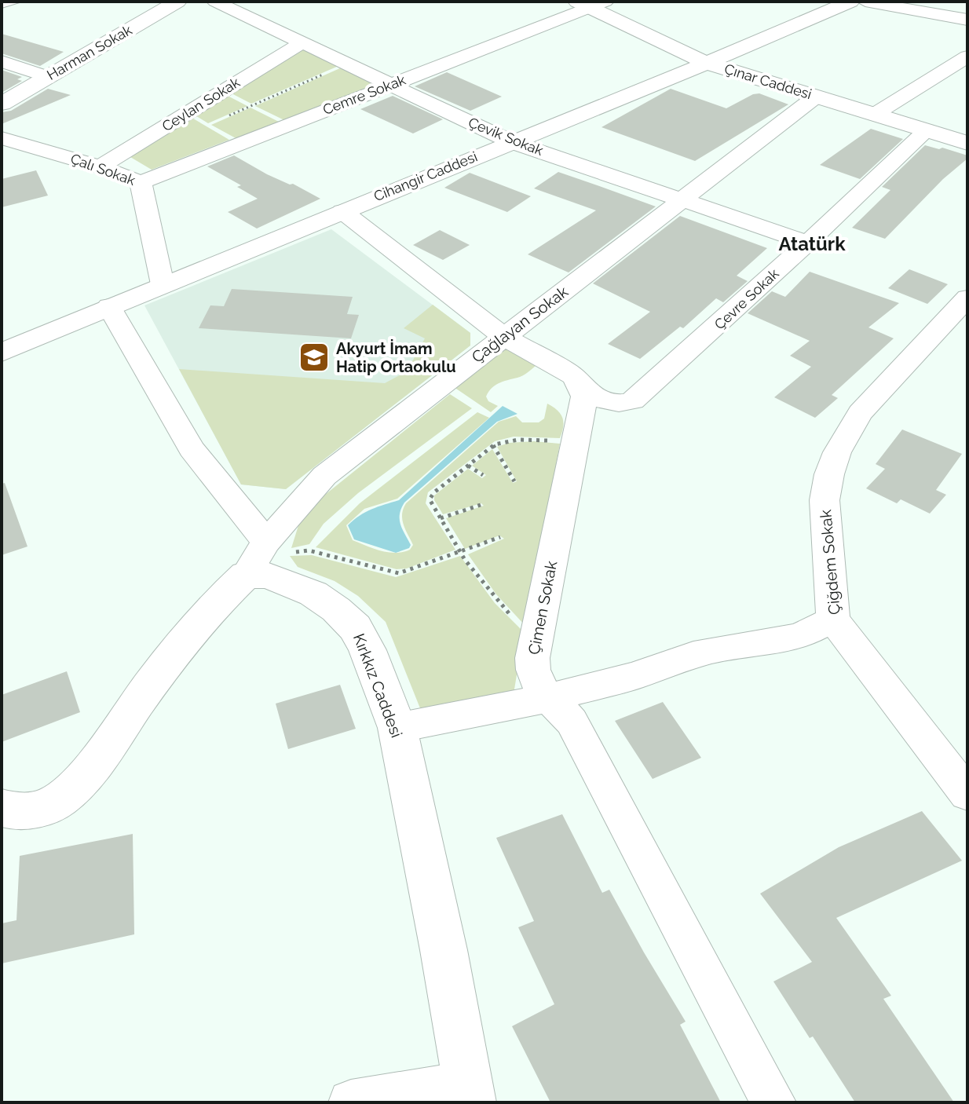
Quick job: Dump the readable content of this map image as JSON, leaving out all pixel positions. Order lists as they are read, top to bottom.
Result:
{
  "streets": {
    "street": [
      "Harman Sokak",
      "Çınar Caddesi",
      "Cemre Sokak",
      "Ceylan Sokak",
      "Çevik Sokak",
      "Çalı Sokak",
      "Cihangir Caddesi",
      "Çevre Sokak",
      "Çağlayan Sokak",
      "Çiğdem Sokak",
      "Çimen Sokak",
      "Kırkkız Caddesi"
    ]
  },
  "crossings": [
    ["Çınar Caddesi", "Cemre Sokak"],
    ["Çınar Caddesi", "Cihangir Caddesi"],
    ["Çınar Caddesi", "Çevre Sokak"],
    ["Çınar Caddesi", "Çağlayan Sokak"],
    ["Cemre Sokak", "Çevik Sokak"],
    ["Cemre Sokak", "Çalı Sokak"],
    ["Ceylan Sokak", "Çevik Sokak"],
    ["Ceylan Sokak", "Çalı Sokak"],
    ["Çevik Sokak", "Cihangir Caddesi"],
    ["Çevik Sokak", "Çevre Sokak"],
    ["Çevik Sokak", "Çağlayan Sokak"],
    ["Çalı Sokak", "Cihangir Caddesi"],
    ["Çevre Sokak", "Çimen Sokak"],
    ["Çağlayan Sokak", "Kırkkız Caddesi"]
  ],
  "districts": ["Atatürk"],
  "places": {
    "school or university": ["Akyurt İmam Hatip Ortaokulu"]
  }
}
